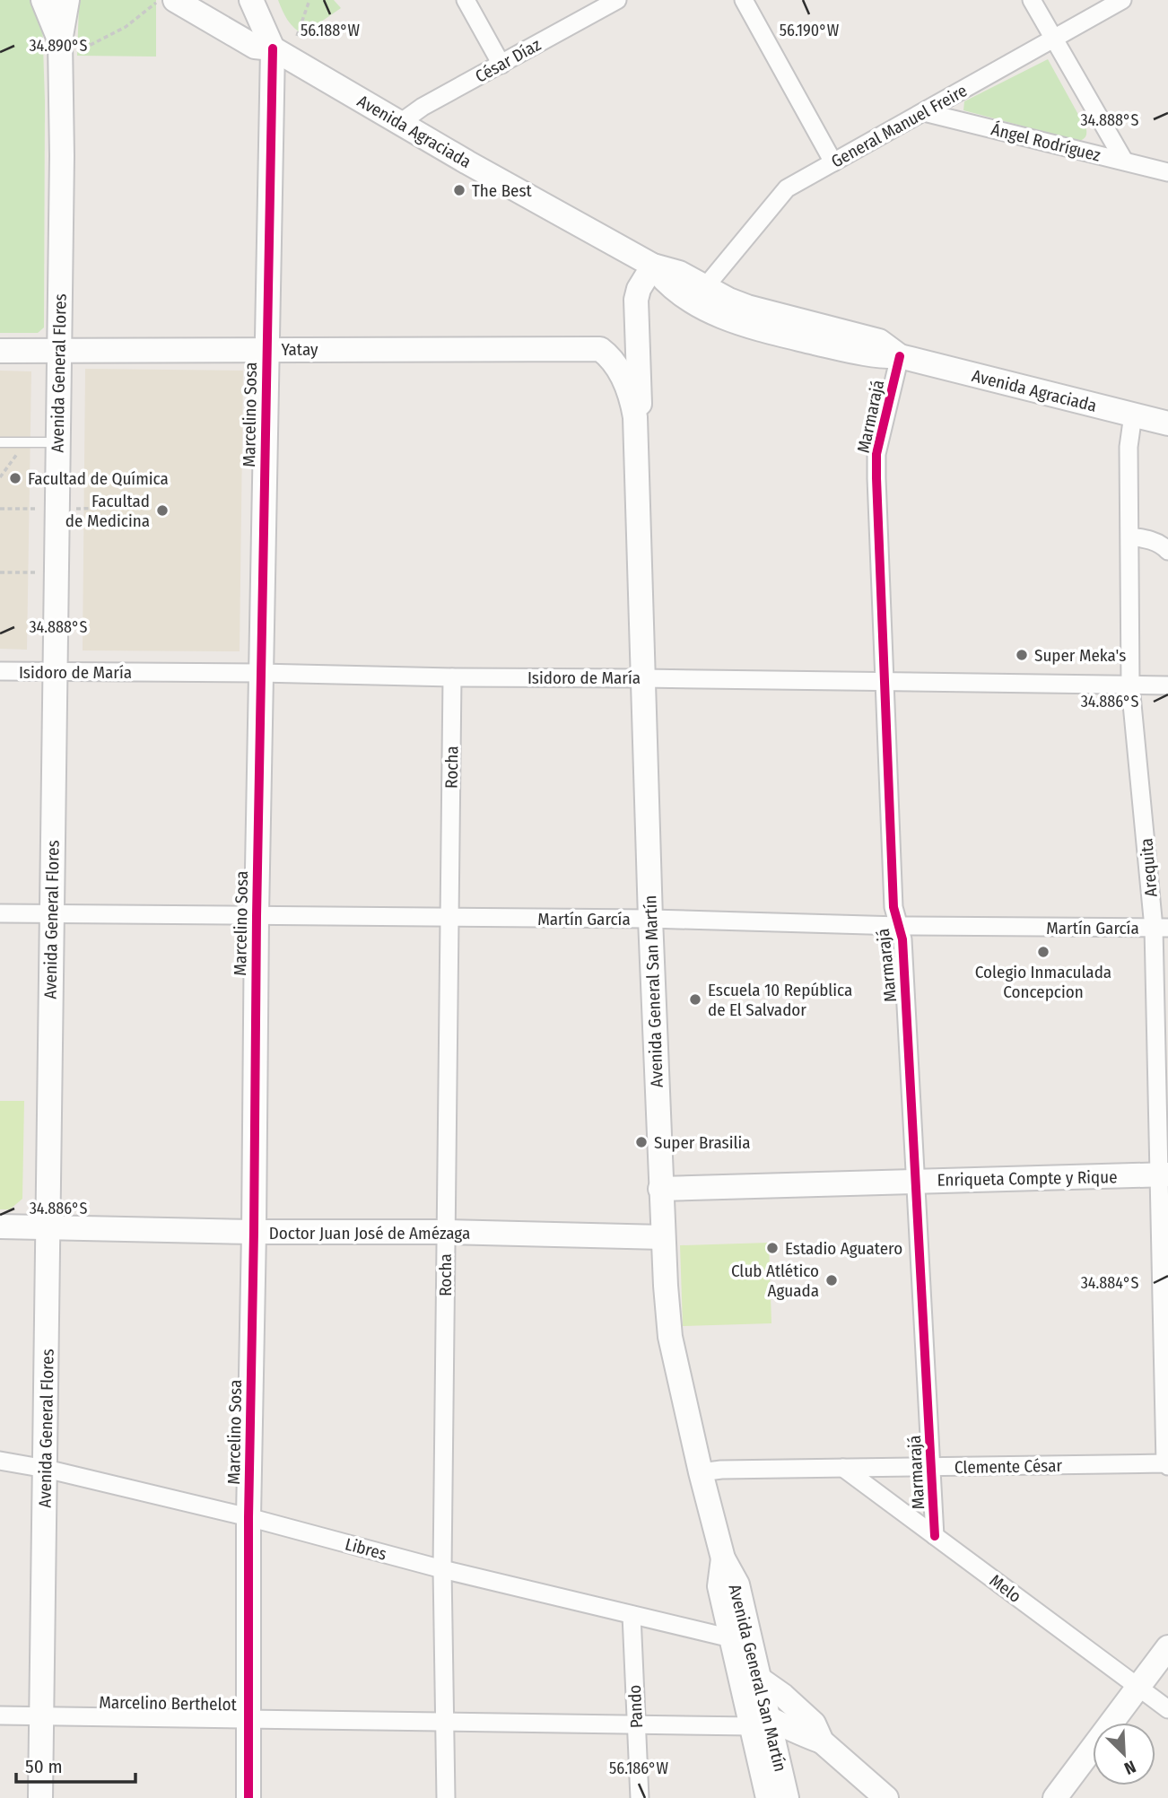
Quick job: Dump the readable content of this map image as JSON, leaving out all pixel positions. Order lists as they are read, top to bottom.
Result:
{
  "streets": {
    "main road": [
      "Avenida Agraciada",
      "Yatay",
      "Avenida General Flores",
      "Marcelino Sosa",
      "Avenida General San Martín",
      "Enriqueta Compte y Rique",
      "Doctor Juan José de Amézaga"
    ],
    "street": [
      "César Díaz",
      "General Manuel Freire",
      "Ángel Rodríguez",
      "Marmarajá",
      "Isidoro de María",
      "Rocha",
      "Arequita",
      "Martín García",
      "Clemente César",
      "Libres",
      "Melo",
      "Marcelino Berthelot",
      "Pando"
    ]
  },
  "crossings": [
    ["César Díaz", "Avenida Agraciada"],
    ["General Manuel Freire", "Avenida Agraciada"],
    ["General Manuel Freire", "Ángel Rodríguez"],
    ["Avenida Agraciada", "Marcelino Sosa"],
    ["Avenida Agraciada", "Marmarajá"],
    ["Avenida Agraciada", "Arequita"],
    ["Avenida Agraciada", "Avenida General San Martín"],
    ["Yatay", "Avenida General Flores"],
    ["Yatay", "Marcelino Sosa"],
    ["Yatay", "Avenida General San Martín"],
    ["Avenida General Flores", "Isidoro de María"],
    ["Avenida General Flores", "Martín García"],
    ["Avenida General Flores", "Doctor Juan José de Amézaga"],
    ["Avenida General Flores", "Libres"],
    ["Avenida General Flores", "Marcelino Berthelot"],
    ["Marcelino Sosa", "Isidoro de María"],
    ["Marcelino Sosa", "Martín García"],
    ["Marcelino Sosa", "Doctor Juan José de Amézaga"],
    ["Marcelino Sosa", "Libres"],
    ["Marcelino Sosa", "Marcelino Berthelot"],
    ["Marmarajá", "Isidoro de María"],
    ["Marmarajá", "Martín García"],
    ["Marmarajá", "Enriqueta Compte y Rique"],
    ["Marmarajá", "Clemente César"],
    ["Marmarajá", "Melo"],
    ["Isidoro de María", "Rocha"],
    ["Isidoro de María", "Arequita"],
    ["Isidoro de María", "Avenida General San Martín"],
    ["Rocha", "Martín García"],
    ["Rocha", "Doctor Juan José de Amézaga"],
    ["Rocha", "Libres"],
    ["Rocha", "Marcelino Berthelot"],
    ["Arequita", "Martín García"],
    ["Arequita", "Enriqueta Compte y Rique"],
    ["Arequita", "Clemente César"],
    ["Martín García", "Avenida General San Martín"],
    ["Avenida General San Martín", "Enriqueta Compte y Rique"],
    ["Avenida General San Martín", "Doctor Juan José de Amézaga"],
    ["Avenida General San Martín", "Clemente César"],
    ["Avenida General San Martín", "Libres"],
    ["Avenida General San Martín", "Marcelino Berthelot"],
    ["Clemente César", "Melo"],
    ["Libres", "Pando"],
    ["Marcelino Berthelot", "Pando"]
  ],
  "places": [
    "The Best",
    "Facultad de Química",
    "Facultad de Medicina",
    "Super Meka's",
    "Colegio Inmaculada Concepcion",
    "Escuela 10 República de El Salvador",
    "Super Brasilia",
    "Estadio Aguatero",
    "Club Atlético Aguada"
  ],
  "scale_bar": "50 m",
  "north": "bottom right",
  "coordinates": [
    "56.188°W",
    "56.190°W",
    "34.890°S",
    "34.888°S",
    "34.886°S",
    "34.884°S",
    "56.186°W"
  ]
}
